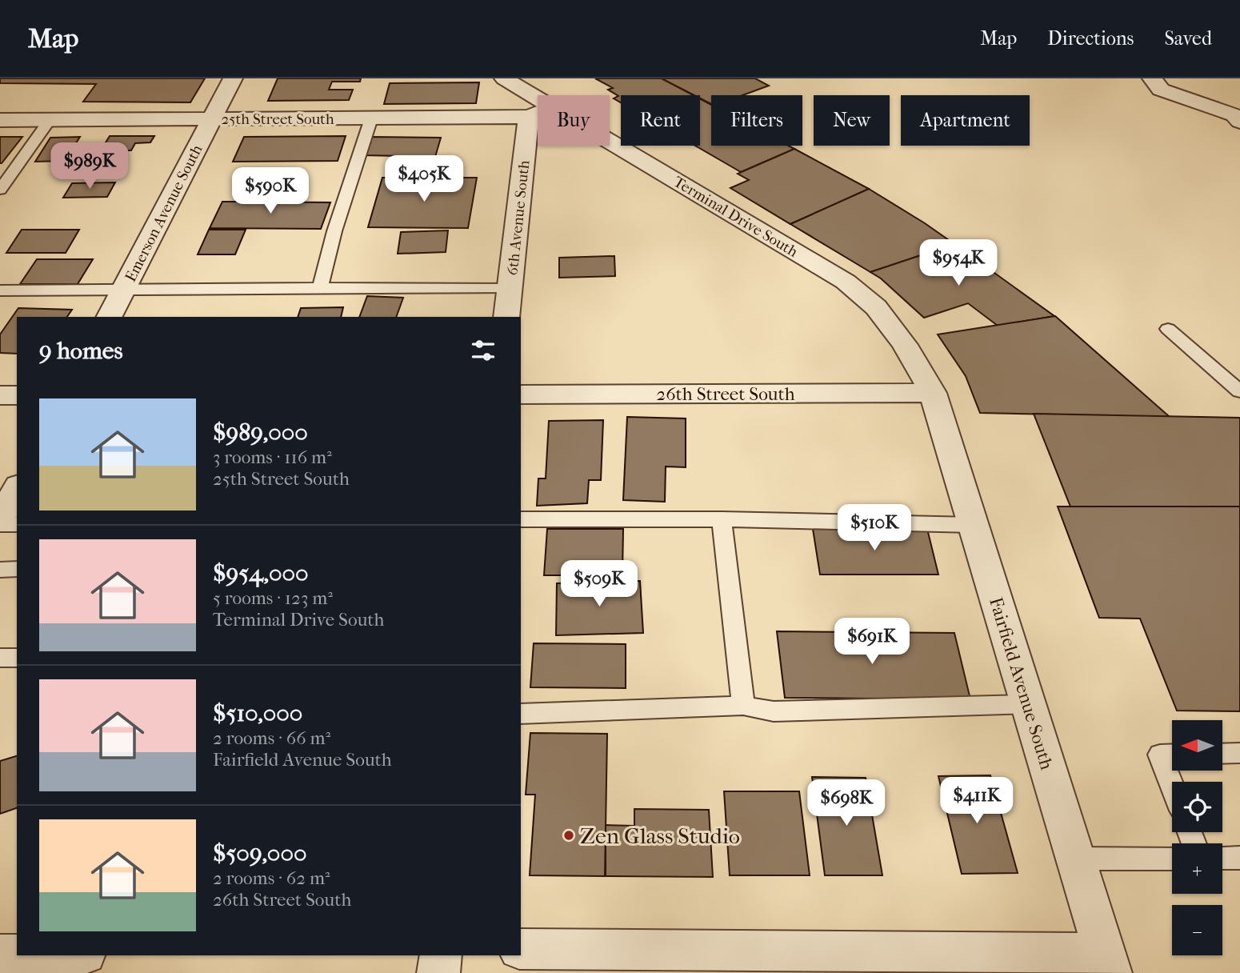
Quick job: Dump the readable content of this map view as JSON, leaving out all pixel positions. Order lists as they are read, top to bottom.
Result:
{
  "streets": {
    "street": [
      "25th Street South",
      "Emerson Avenue South",
      "Terminal Drive South",
      "6th Avenue South",
      "26th Street South",
      "Fairfield Avenue South"
    ]
  },
  "crossings": [
    ["25th Street South", "Emerson Avenue South"],
    ["25th Street South", "6th Avenue South"],
    ["Terminal Drive South", "26th Street South"],
    ["Terminal Drive South", "Fairfield Avenue South"],
    ["26th Street South", "Fairfield Avenue South"]
  ],
  "places": ["Zen Glass Studio"],
  "north": "left",
  "page": {
    "header": "Map",
    "nav": ["Map", "Directions", "Saved"],
    "chip": [
      "Buy",
      "Rent",
      "Filters",
      "New",
      "Apartment"
    ],
    "price": [
      "$989K",
      "$405K",
      "$590K",
      "$954K",
      "$510K",
      "$509K",
      "$691K",
      "$411K",
      "$698K"
    ],
    "heading": "9 homes",
    "list": [
      {
        "name": "$989,000",
        "note": "3 rooms · 116 m² · 25th Street South"
      },
      {
        "name": "$954,000",
        "note": "5 rooms · 123 m² · Terminal Drive South"
      },
      {
        "name": "$510,000",
        "note": "2 rooms · 66 m² · Fairfield Avenue South"
      },
      {
        "name": "$509,000",
        "note": "2 rooms · 62 m² · 26th Street South"
      }
    ],
    "map_buttons": ["+", "−"]
  }
}
